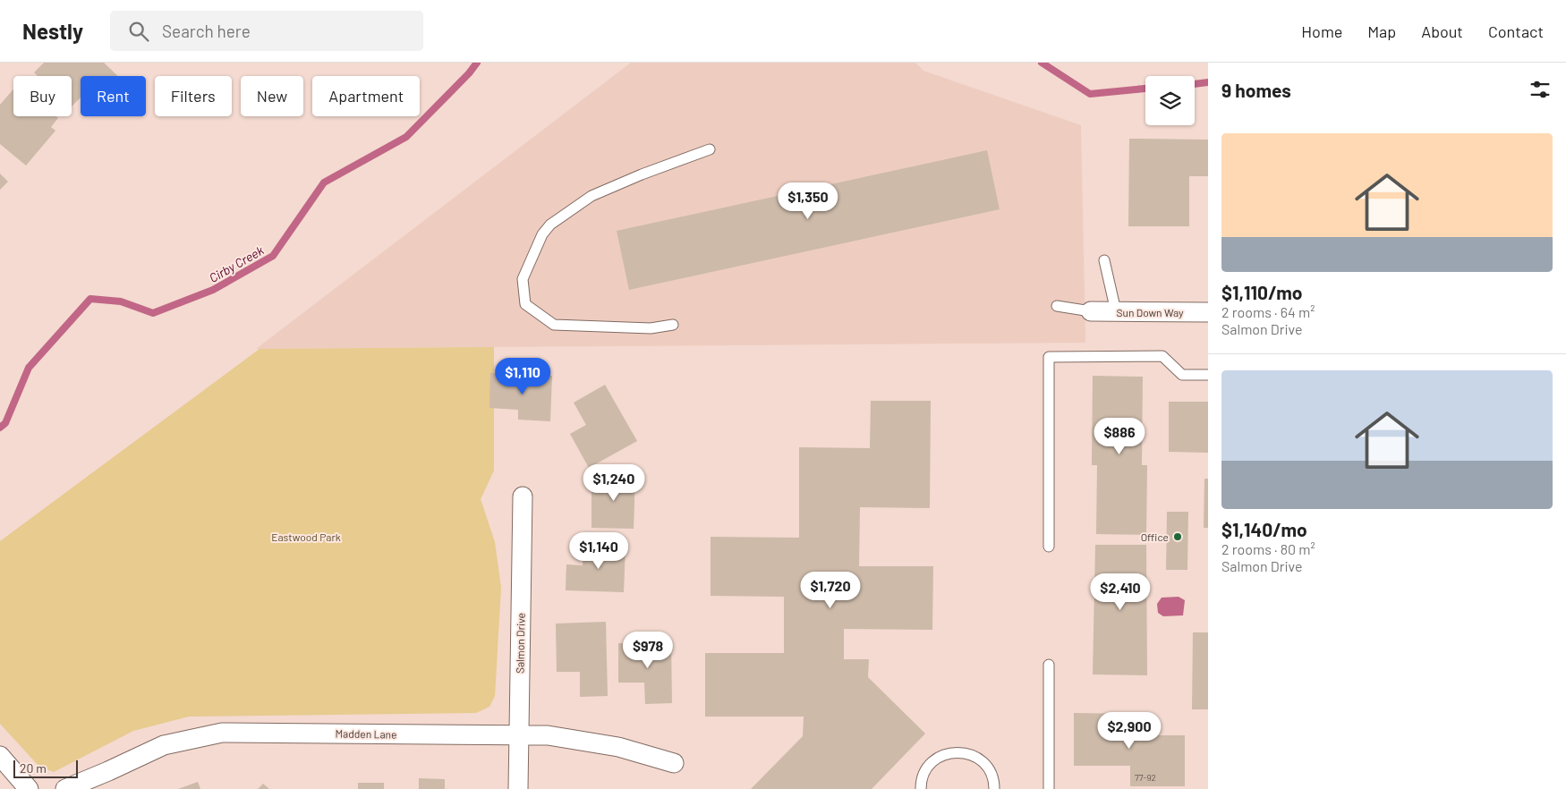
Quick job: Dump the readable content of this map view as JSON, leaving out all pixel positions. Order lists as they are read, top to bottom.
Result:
{
  "streets": {
    "street": ["Sun Down Way", "Salmon Drive", "Madden Lane"]
  },
  "crossings": [
    ["Salmon Drive", "Madden Lane"]
  ],
  "water": ["Cirby Creek"],
  "parks": ["Eastwood Park"],
  "places": ["Office"],
  "house_numbers": ["77-92"],
  "scale_bar": "20 m",
  "page": {
    "header": "Nestly",
    "search": "Search here",
    "nav": [
      "Home",
      "Map",
      "About",
      "Contact"
    ],
    "heading": "9 homes",
    "chip": [
      "Buy",
      "Rent",
      "Filters",
      "New",
      "Apartment"
    ],
    "list": [
      {
        "name": "$1,110/mo",
        "note": "2 rooms · 64 m² · Salmon Drive"
      },
      {
        "name": "$1,140/mo",
        "note": "2 rooms · 80 m² · Salmon Drive"
      }
    ],
    "price": [
      "$1,350",
      "$1,110",
      "$886",
      "$1,240",
      "$1,140",
      "$1,720",
      "$2,410",
      "$978",
      "$2,900"
    ],
    "scale": "20 m"
  }
}
